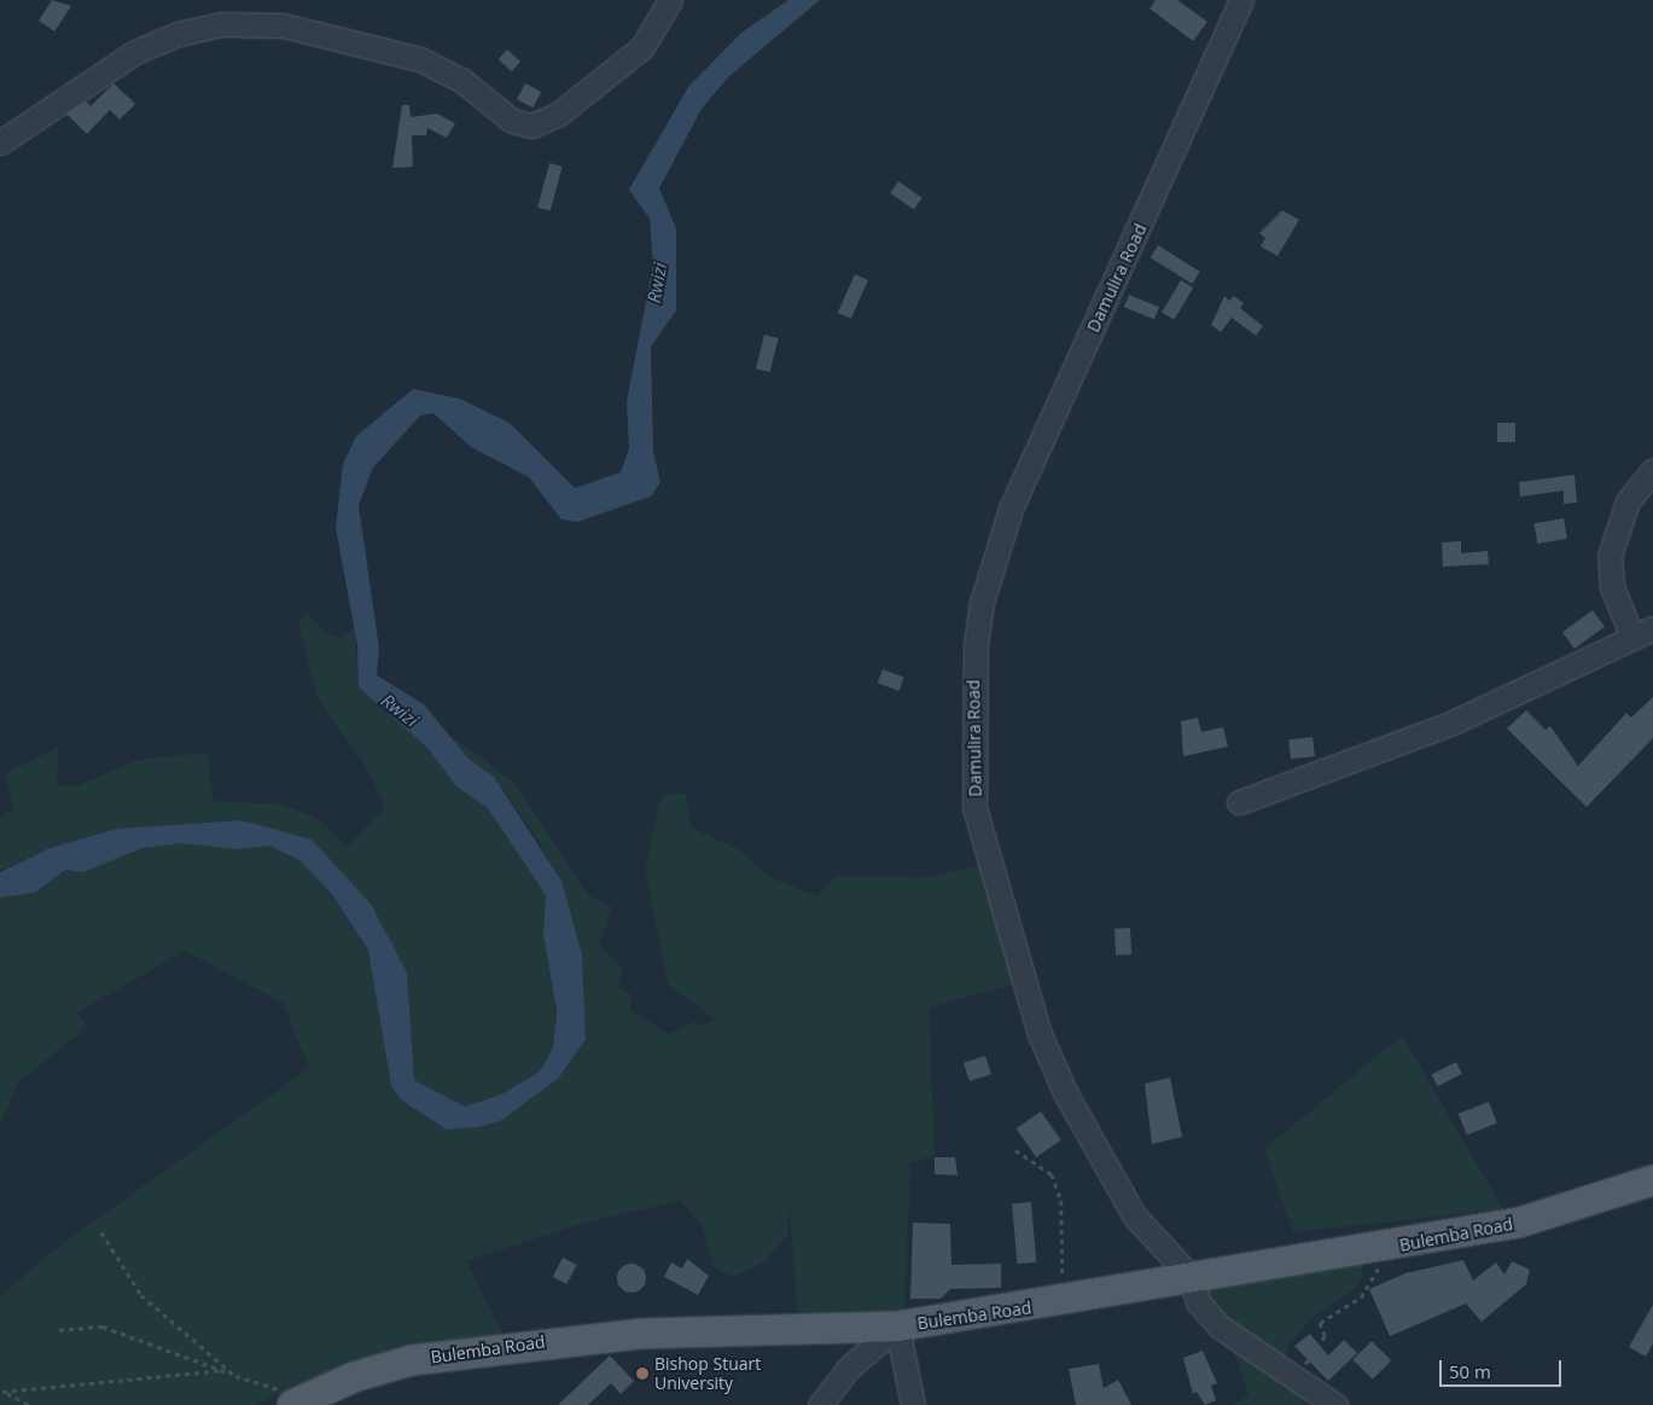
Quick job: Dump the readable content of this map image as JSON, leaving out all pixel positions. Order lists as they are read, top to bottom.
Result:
{
  "streets": {
    "main road": ["Bulemba Road"],
    "street": ["Damulira Road"]
  },
  "crossings": [
    ["Damulira Road", "Bulemba Road"]
  ],
  "water": ["Rwizi"],
  "places": ["Bishop Stuart University"],
  "scale_bar": "50 m"
}
